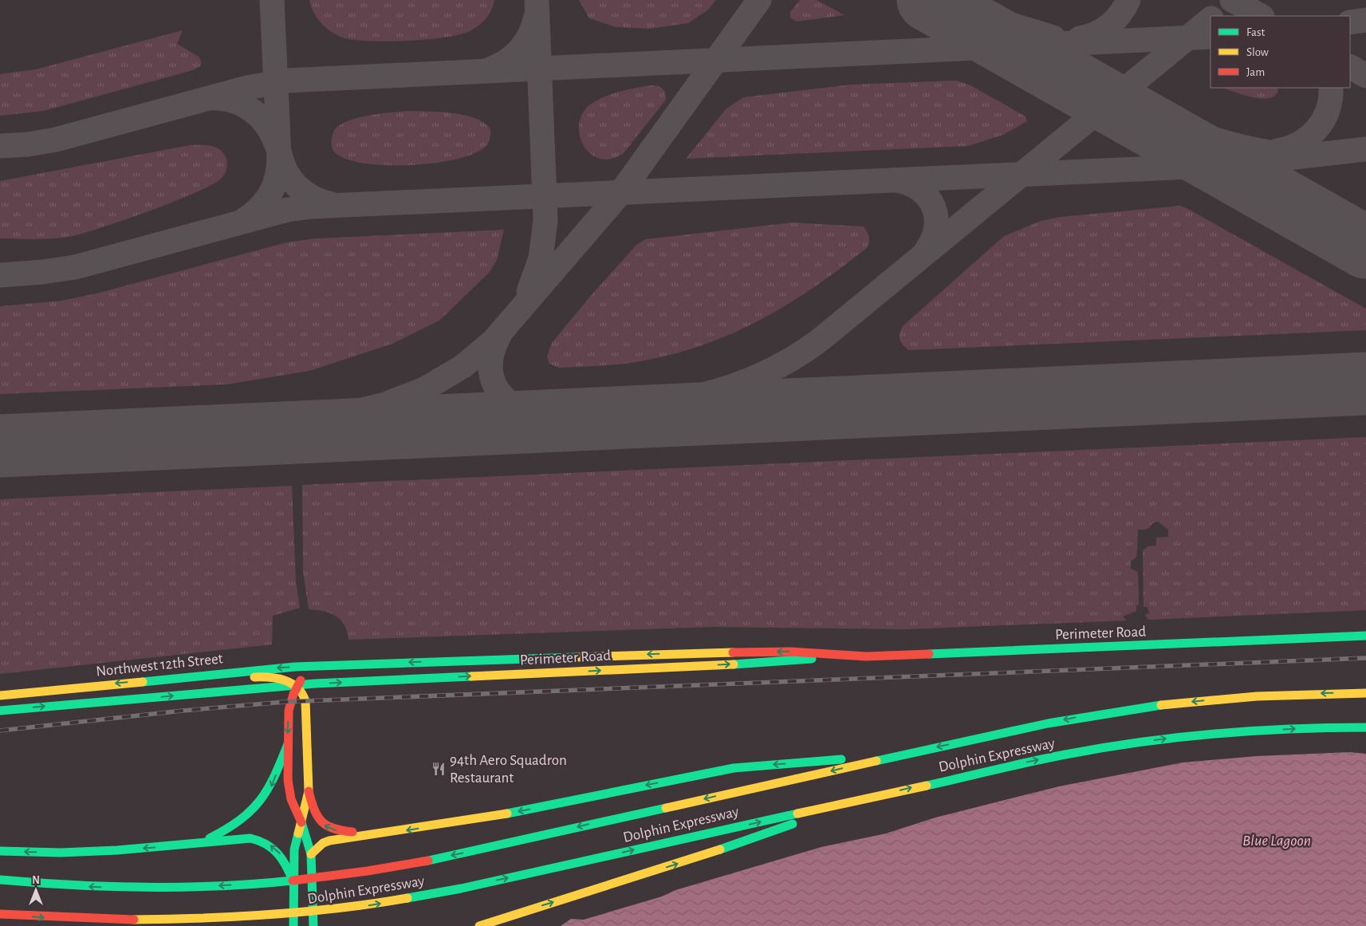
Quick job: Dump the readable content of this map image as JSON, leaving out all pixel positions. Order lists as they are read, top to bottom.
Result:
{
  "streets": {
    "main road": ["Perimeter Road", "Northwest 12th Street", "Dolphin Expressway"]
  },
  "crossings": [
    ["Perimeter Road", "Northwest 12th Street"]
  ],
  "water": ["Blue Lagoon"],
  "places": {
    "restaurant": ["94th Aero Squadron Restaurant"]
  },
  "legend": ["Fast", "Slow", "Jam"],
  "north": "top"
}
